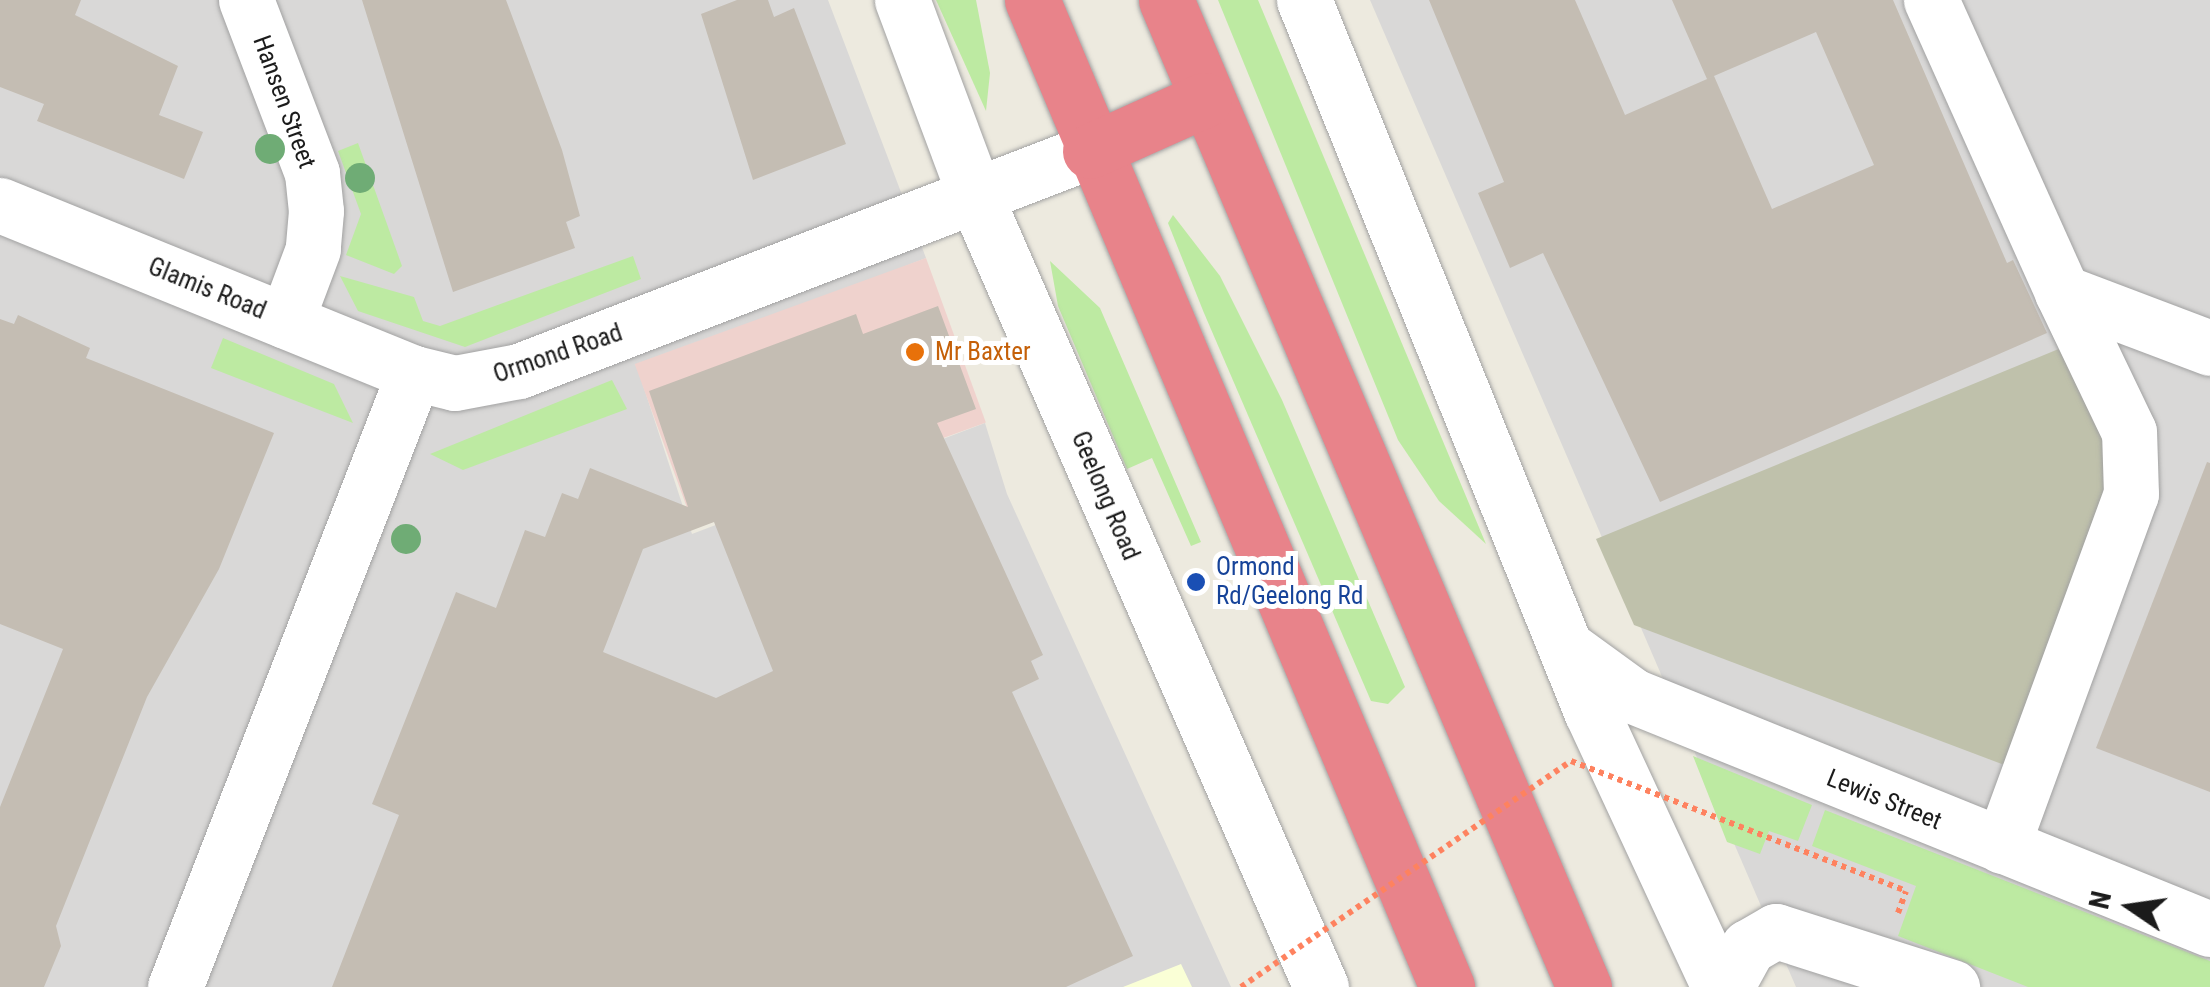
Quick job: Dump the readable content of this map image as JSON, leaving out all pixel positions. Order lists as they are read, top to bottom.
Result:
{
  "streets": {
    "street": [
      "Hansen Street",
      "Glamis Road",
      "Ormond Road",
      "Geelong Road",
      "Lewis Street"
    ]
  },
  "crossings": [
    ["Hansen Street", "Glamis Road"],
    ["Glamis Road", "Ormond Road"],
    ["Ormond Road", "Geelong Road"]
  ],
  "places": ["Mr Baxter", "Ormond Rd/Geelong Rd"],
  "north": "left"
}
